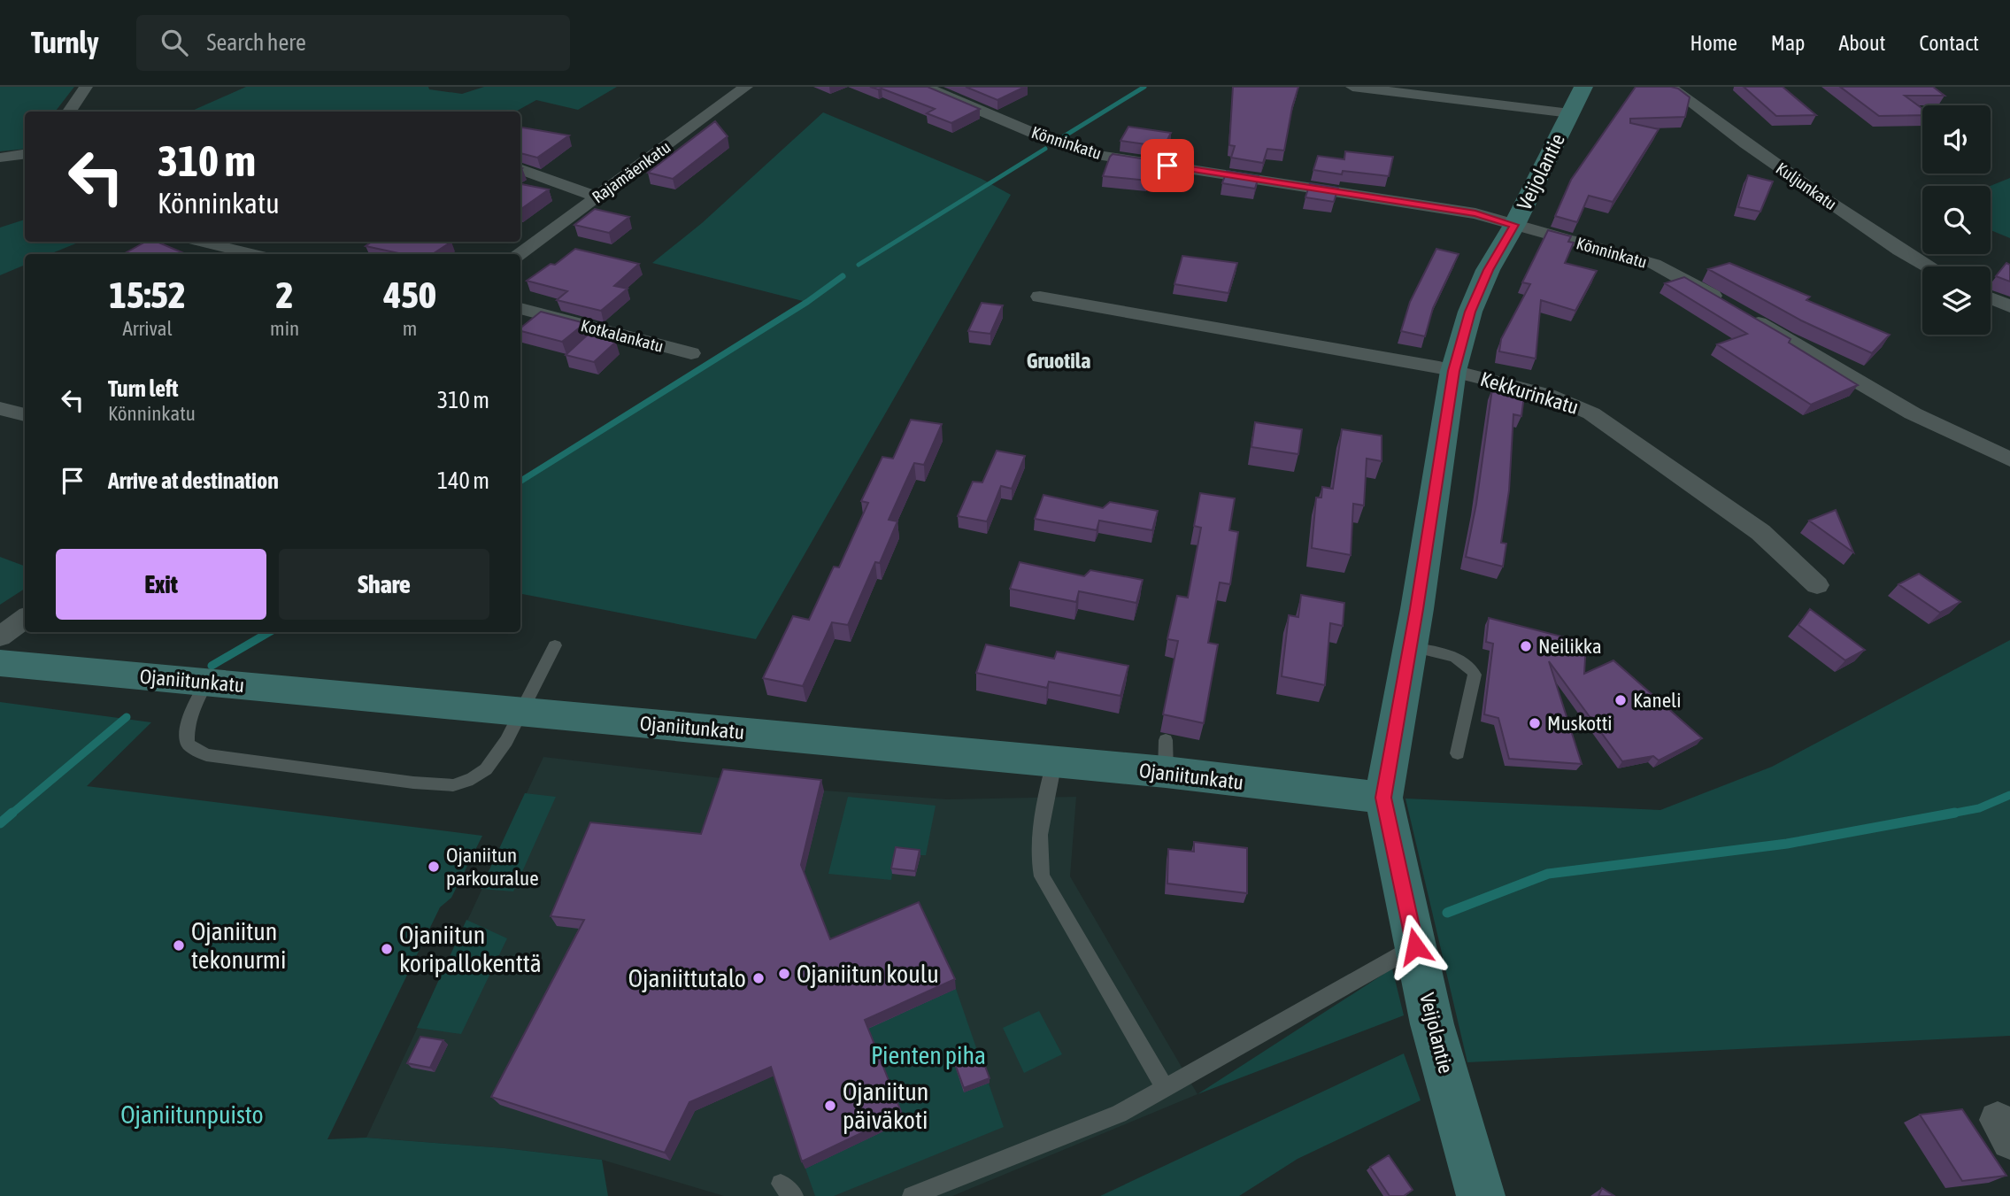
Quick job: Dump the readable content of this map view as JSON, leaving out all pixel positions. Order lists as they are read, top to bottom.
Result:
{
  "streets": {
    "street": [
      "Könninkatu",
      "Rajamäenkatu",
      "Veijolantie",
      "Kuljunkatu",
      "Kotkalankatu",
      "Kekkurinkatu",
      "Ojaniitunkatu"
    ]
  },
  "crossings": [
    ["Könninkatu", "Veijolantie"],
    ["Veijolantie", "Kekkurinkatu"],
    ["Veijolantie", "Ojaniitunkatu"]
  ],
  "districts": ["Gruotila"],
  "parks": ["Pienten piha", "Ojaniitunpuisto"],
  "places": [
    "Neilikka",
    "Kaneli",
    "Muskotti",
    "Ojaniitun parkouralue",
    "Ojaniitun tekonurmi",
    "Ojaniitun koripallokenttä",
    "Ojaniitun koulu",
    "Ojaniittutalo",
    "Ojaniitun päiväkoti"
  ],
  "page": {
    "header": "Turnly",
    "search": "Search here",
    "nav": [
      "Home",
      "Map",
      "About",
      "Contact"
    ],
    "turn": ["310 m", "Könninkatu"],
    "eta": [
      "15:52",
      "Arrival",
      "2",
      "min",
      "450",
      "m"
    ],
    "list": [
      {
        "name": "Turn left",
        "note": "Könninkatu",
        "value": "310 m"
      },
      {
        "name": "Arrive at destination",
        "value": "140 m"
      }
    ],
    "buttons": ["Exit", "Share"]
  }
}
